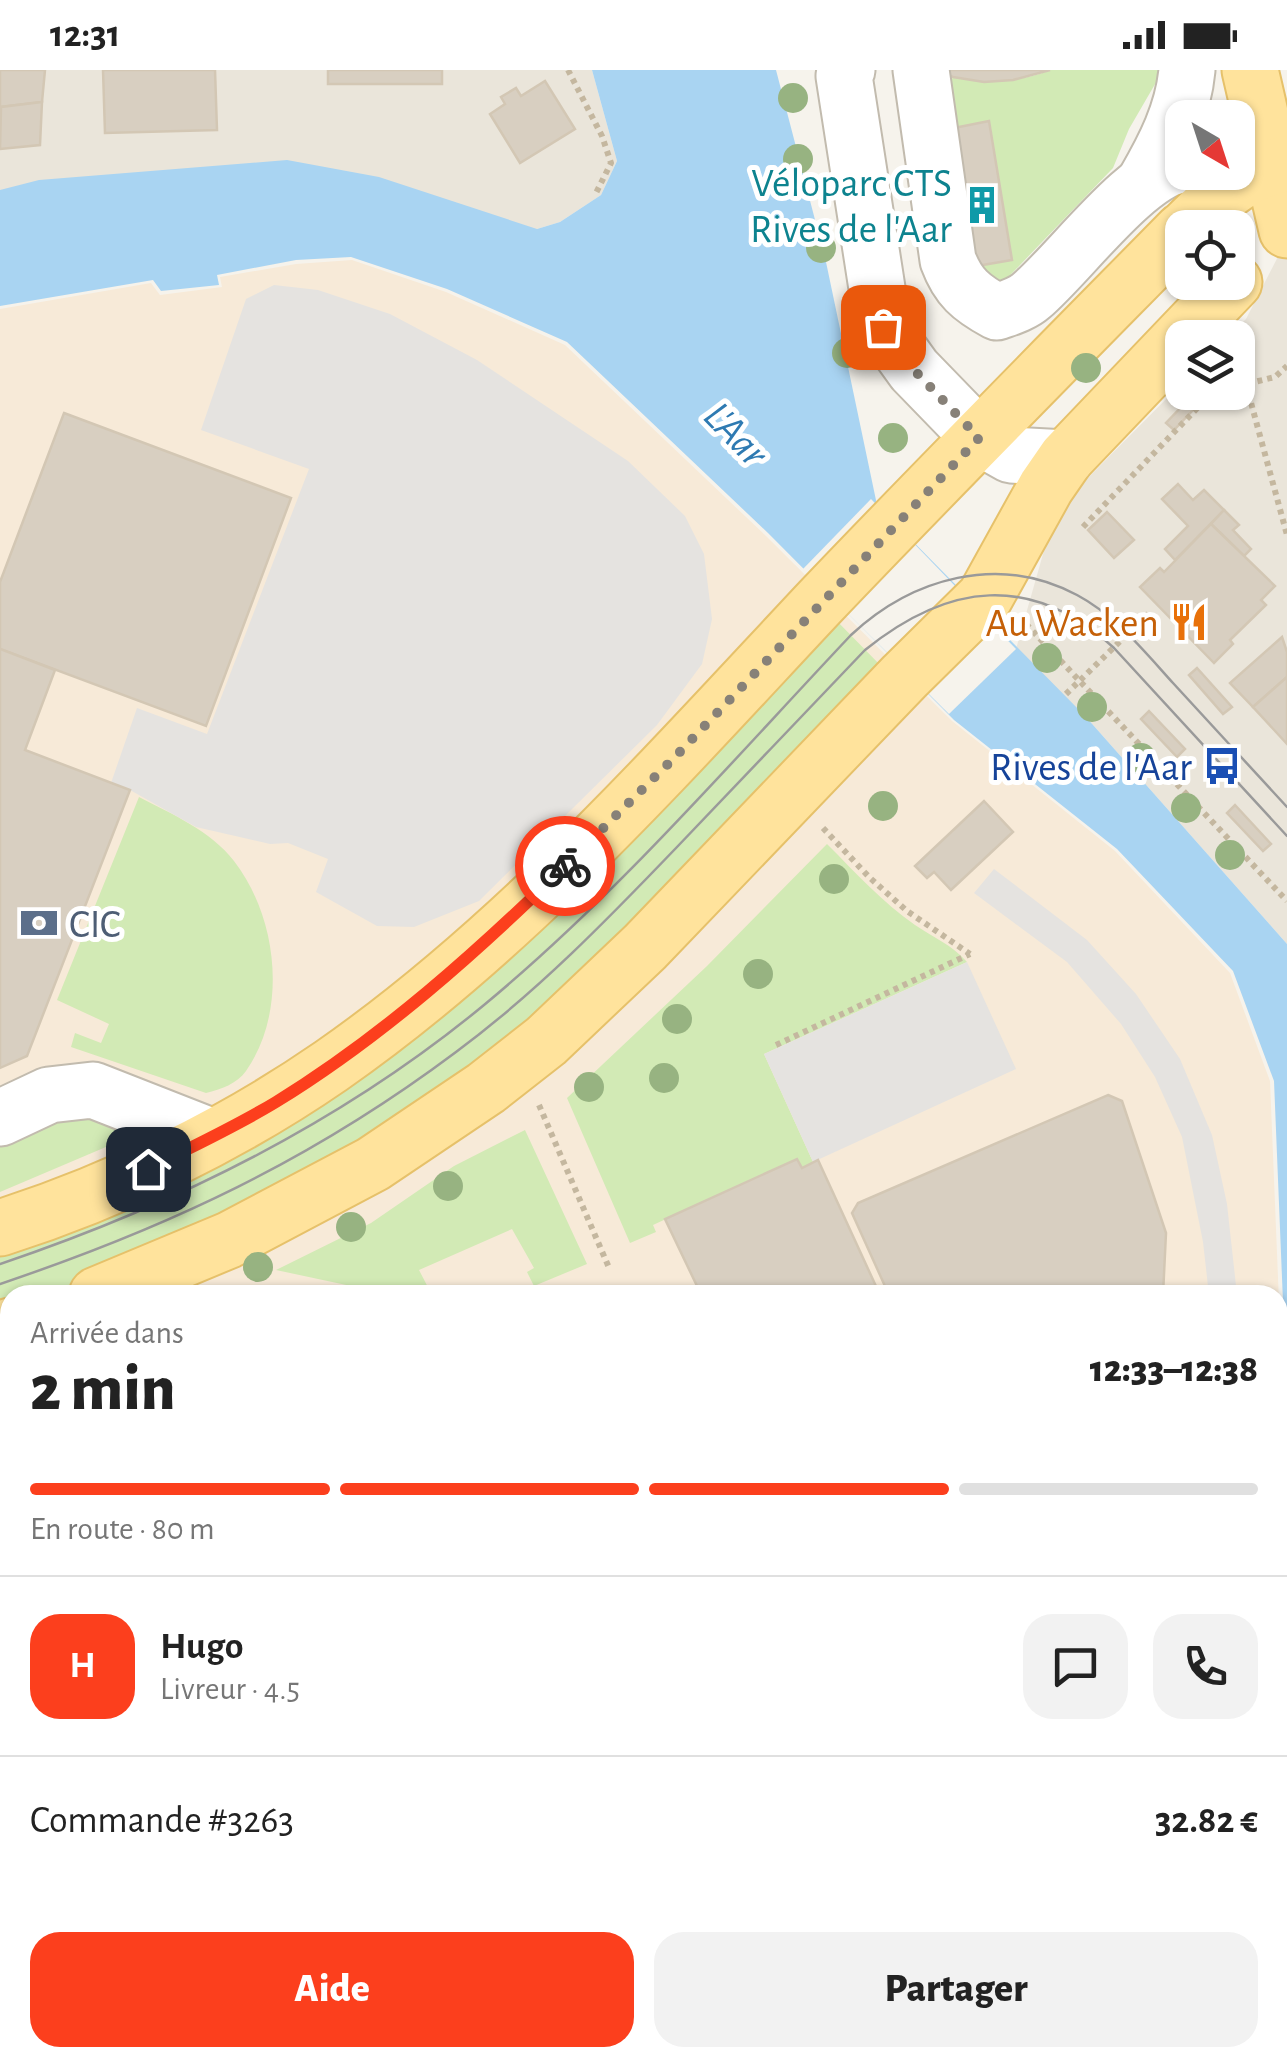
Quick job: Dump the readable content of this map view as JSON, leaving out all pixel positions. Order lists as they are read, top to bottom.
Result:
{
  "water": ["L'Aar"],
  "places": {
    "building": ["Véloparc CTS Rives de l'Aar"],
    "restaurant": ["Au Wacken"],
    "bus stop": ["Rives de l'Aar"],
    "bank": ["CIC"]
  },
  "north": "bottom right",
  "page": {
    "status": "12:31",
    "heading": ["2 min", "Arrivée dans", "12:33–12:38"],
    "panel": [
      "Hugo",
      "Livreur · 4.5",
      "Commande #3263",
      "32.82 €"
    ],
    "bar": "En route · 80 m",
    "round": "H",
    "buttons": ["Aide", "Partager"]
  }
}
